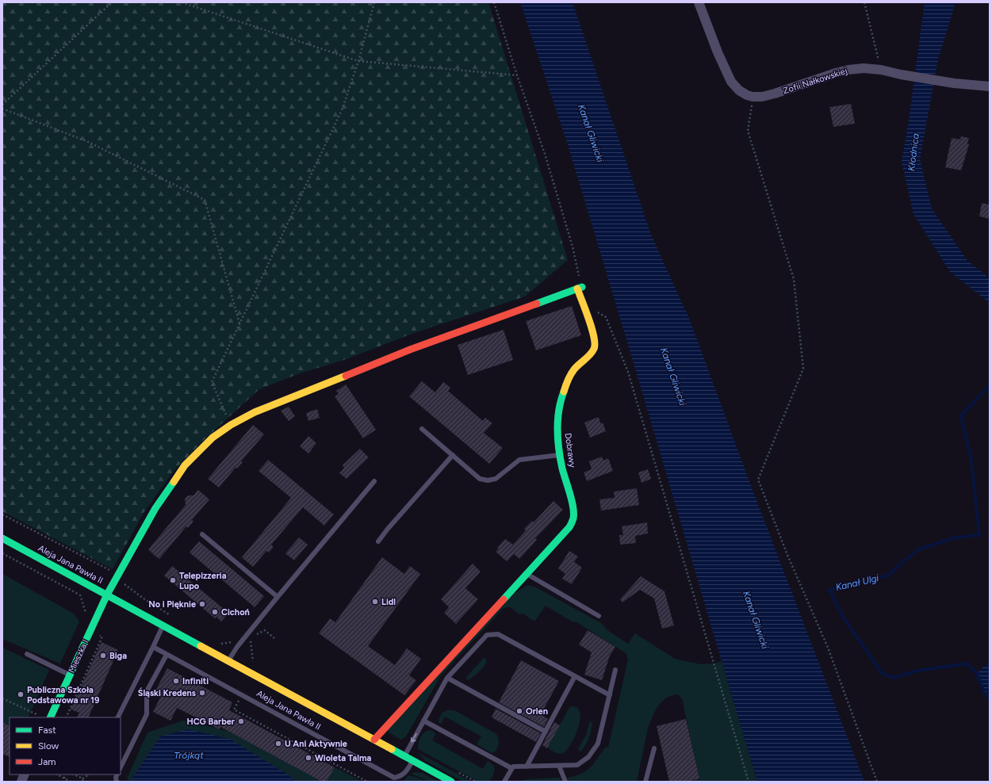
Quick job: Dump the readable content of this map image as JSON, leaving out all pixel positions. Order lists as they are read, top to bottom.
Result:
{
  "streets": {
    "street": [
      "Zofii Nałkowskiej",
      "Dobrawy",
      "Aleja Jana Pawła II",
      "Mieszka I"
    ]
  },
  "crossings": [
    ["Dobrawy", "Aleja Jana Pawła II"],
    ["Dobrawy", "Mieszka I"],
    ["Aleja Jana Pawła II", "Mieszka I"]
  ],
  "water": [
    "Kanał Gliwicki",
    "Kłodnica",
    "Kanał Ulgi",
    "Trójkąt"
  ],
  "places": [
    "Telepizzeria Lupo",
    "Lidl",
    "No i Pięknie",
    "Cichoń",
    "Biga",
    "Infiniti",
    "Śląski Kredens",
    "Publiczna Szkoła Podstawowa nr 19",
    "Orlen",
    "HCG Barber",
    "U Ani Aktywnie",
    "Wioleta Talma"
  ],
  "legend": ["Fast", "Slow", "Jam"]
}
